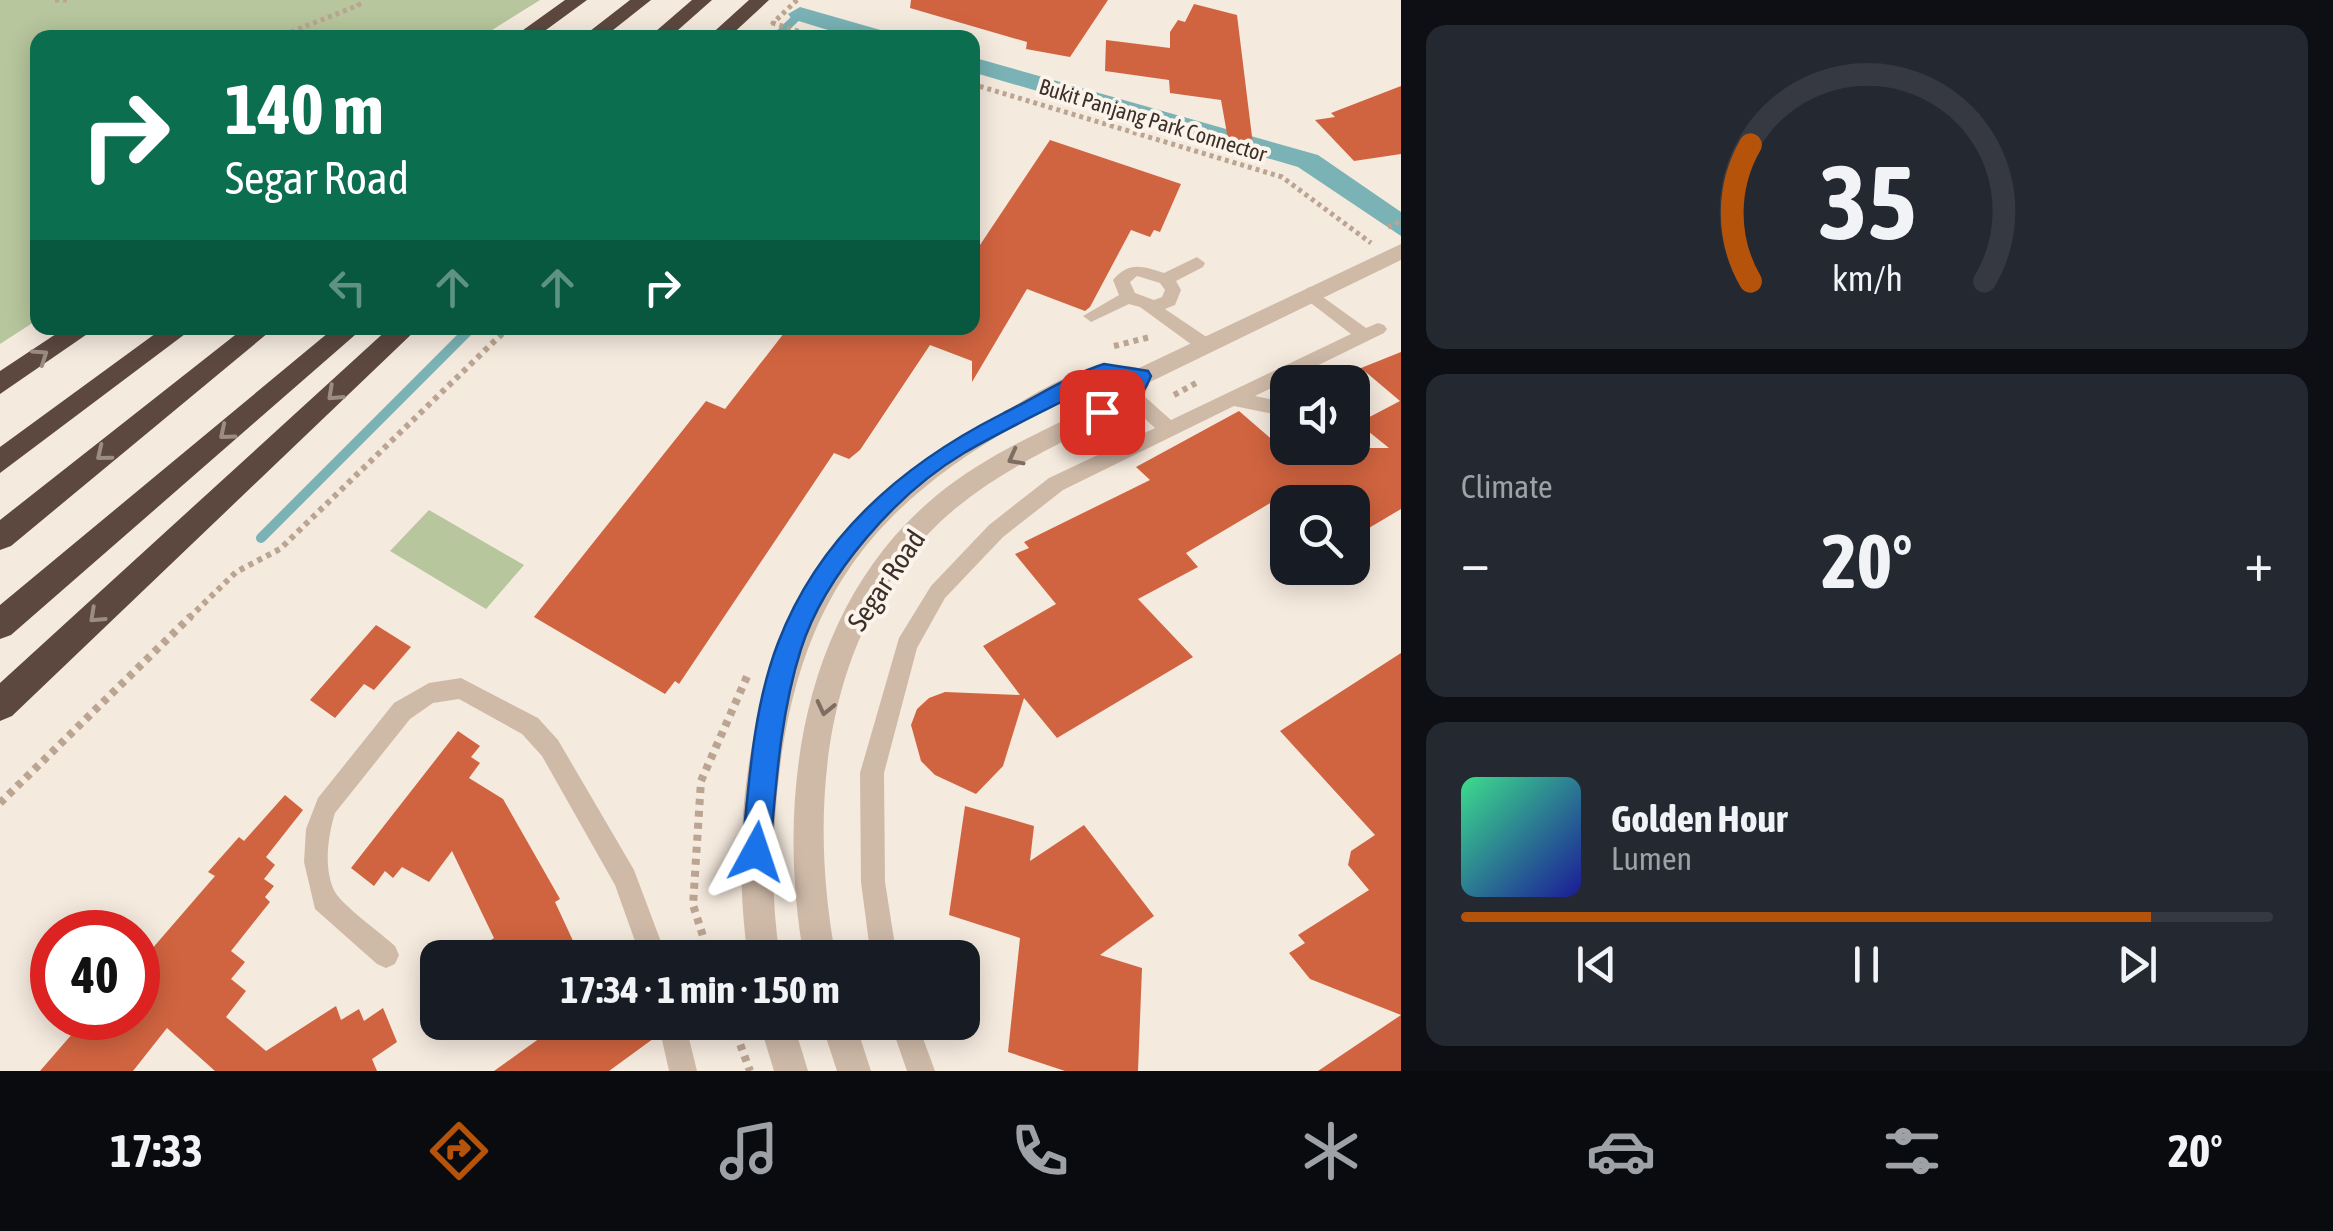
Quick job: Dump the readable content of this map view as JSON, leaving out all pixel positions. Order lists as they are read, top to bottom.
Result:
{
  "streets": {
    "street": ["Segar Road"],
    "path": ["Bukit Panjang Park Connector"]
  },
  "page": {
    "turn": ["140 m", "Segar Road"],
    "tile": "Climate",
    "heat": ["−", "20°", "+"],
    "song": ["Golden Hour", "Lumen"],
    "limit": "40",
    "trip": "17:34 · 1 min · 150 m",
    "tabs": ["17:33", "20°"],
    "gauge": ["35", "km/h"]
  }
}
